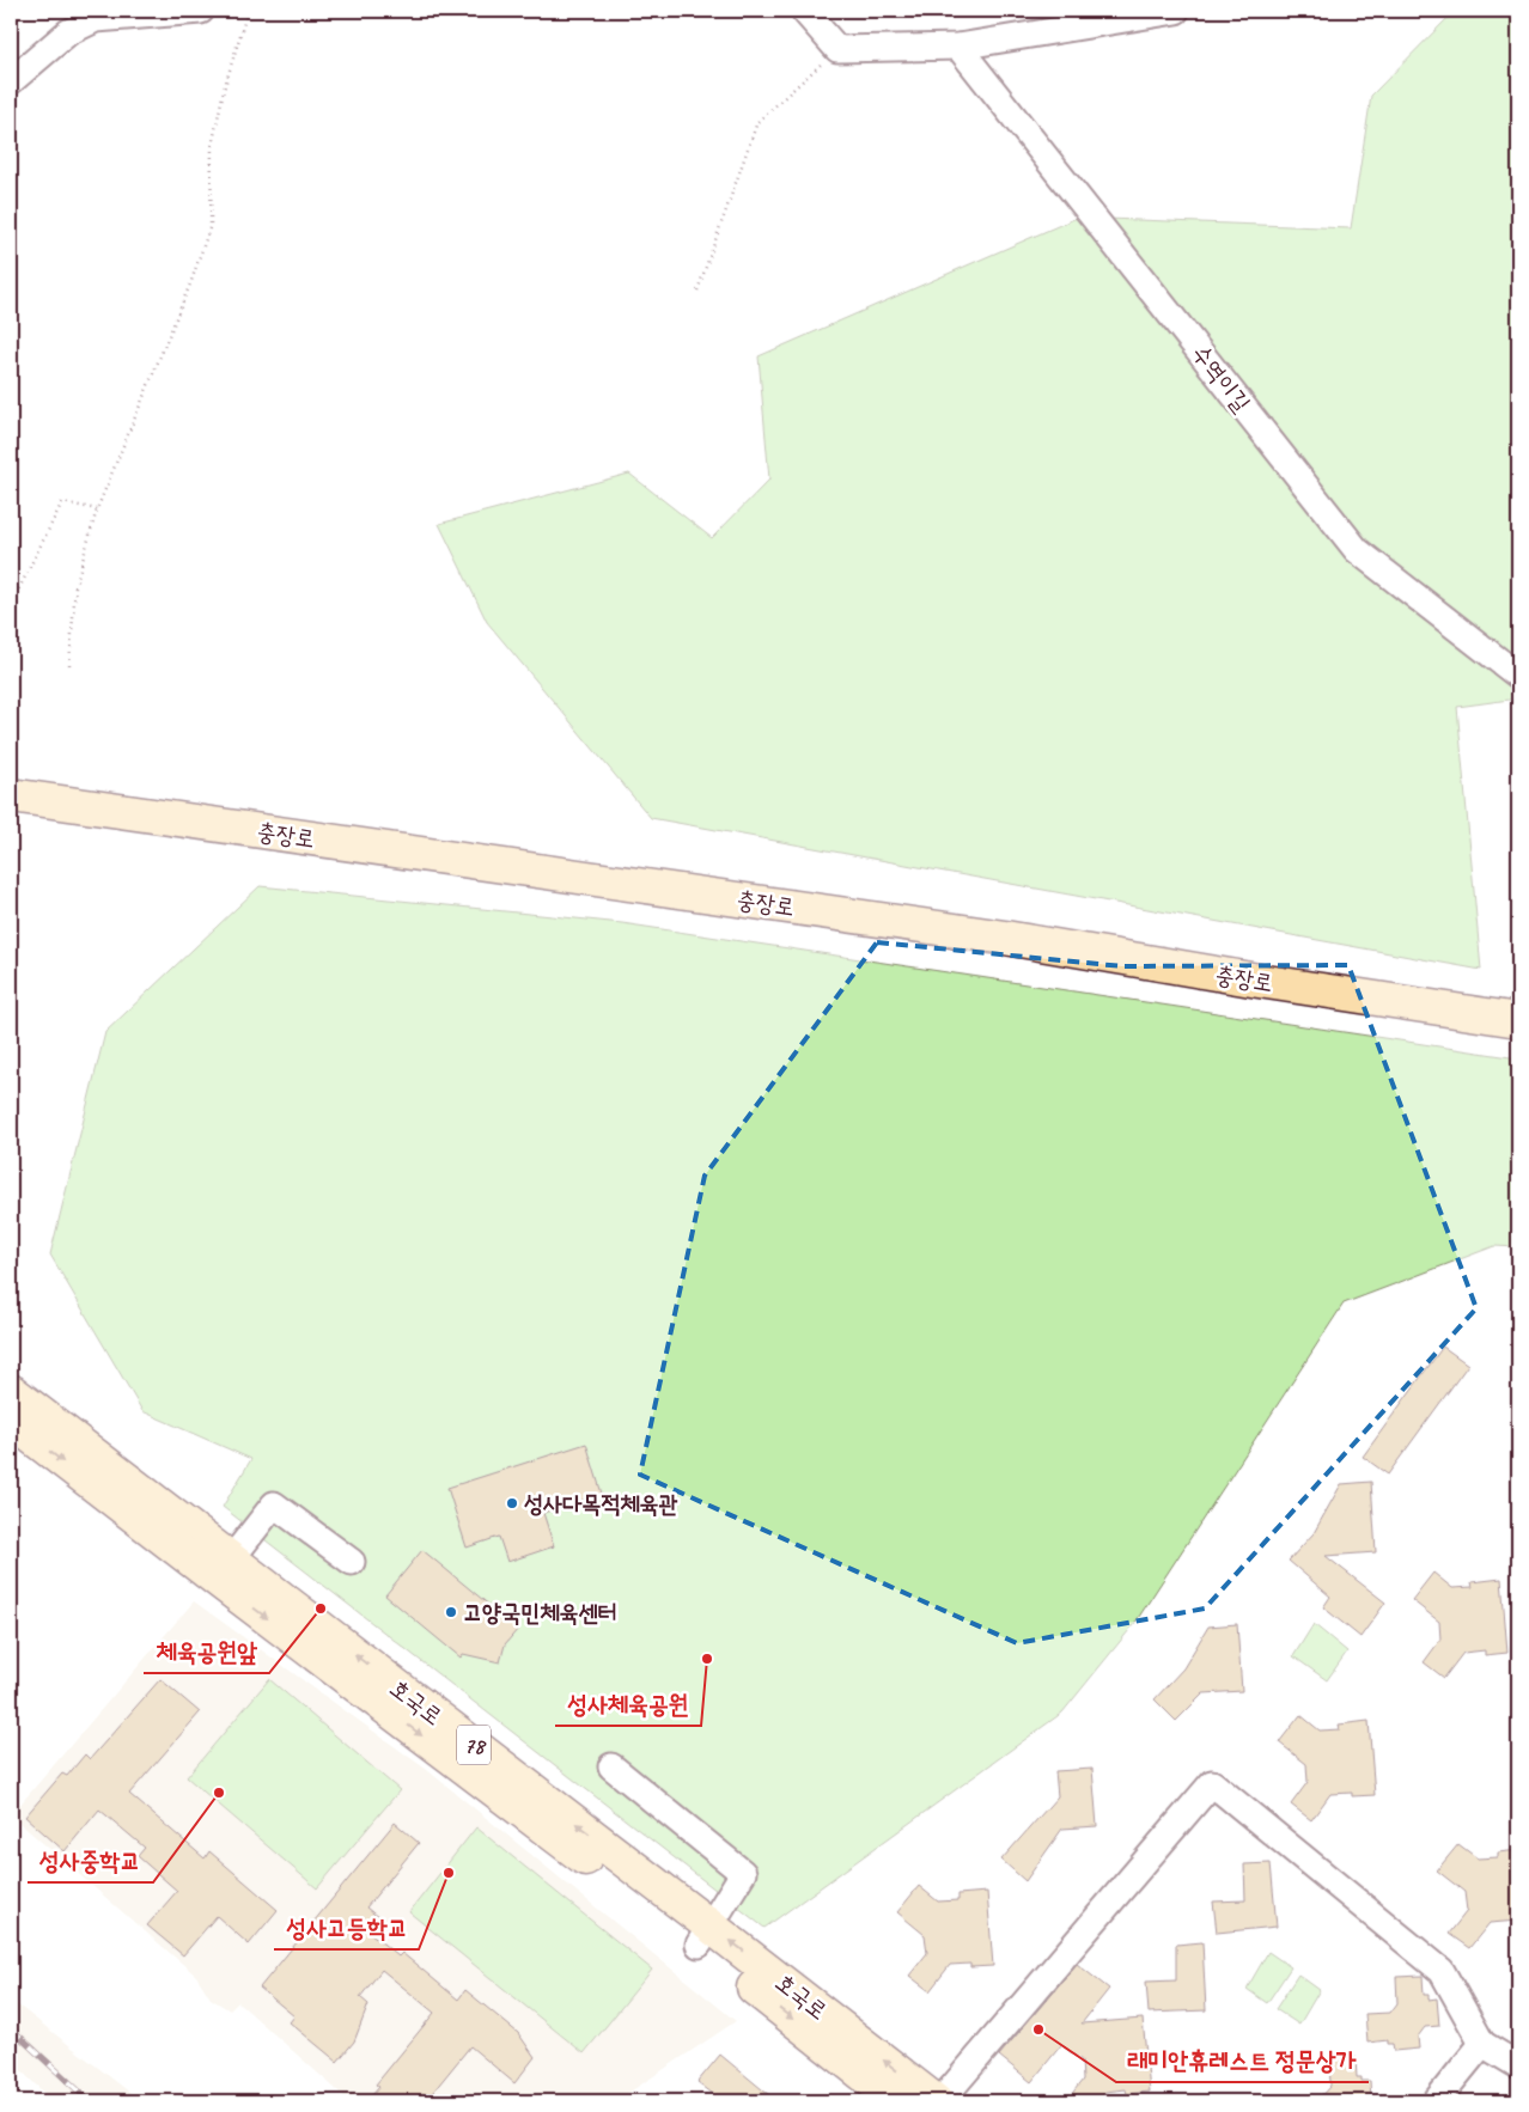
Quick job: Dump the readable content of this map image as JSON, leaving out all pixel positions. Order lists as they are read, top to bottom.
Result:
{
  "streets": {
    "main road": ["충장로", "호국로", "78"],
    "street": ["수역이길"]
  },
  "places": [
    "성사다목적체육관",
    "체육공원앞",
    "고양국민체육센터",
    "성사체육공원",
    "성사중학교",
    "성사고등학교",
    "래미안휴레스트 정문상가"
  ]
}
